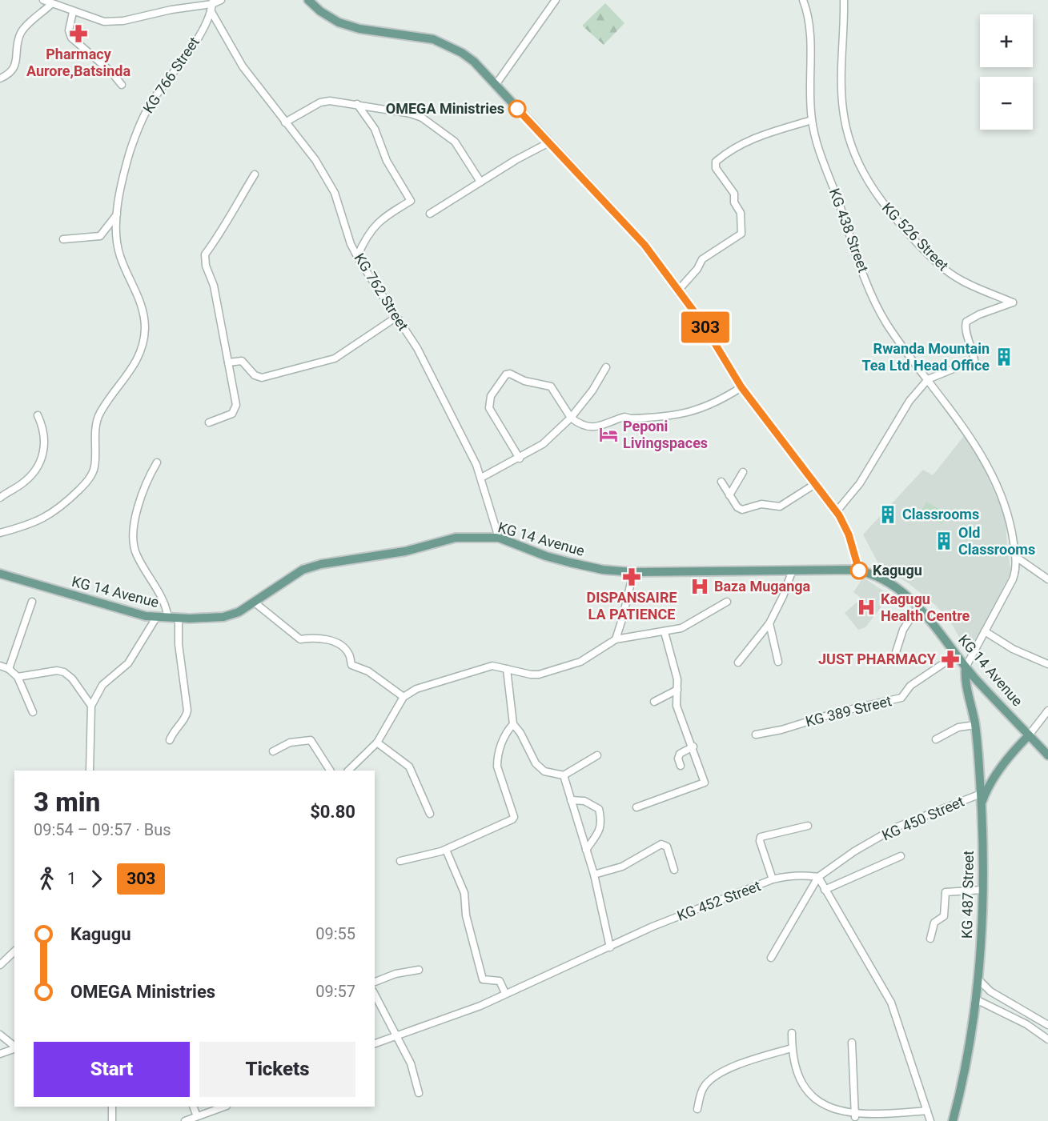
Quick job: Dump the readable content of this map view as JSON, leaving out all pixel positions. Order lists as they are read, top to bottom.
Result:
{
  "streets": {
    "main road": ["KG 14 Avenue", "KG 487 Street"],
    "street": [
      "KG 766 Street",
      "KG 438 Street",
      "KG 526 Street",
      "KG 762 Street",
      "KG 389 Street",
      "KG 450 Street",
      "KG 452 Street"
    ]
  },
  "crossings": [
    ["KG 766 Street", "KG 762 Street"],
    ["KG 438 Street", "KG 526 Street"],
    ["KG 438 Street", "KG 14 Avenue"],
    ["KG 438 Street", "KG 487 Street"],
    ["KG 762 Street", "KG 14 Avenue"],
    ["KG 14 Avenue", "KG 389 Street"],
    ["KG 14 Avenue", "KG 487 Street"],
    ["KG 450 Street", "KG 487 Street"],
    ["KG 450 Street", "KG 452 Street"]
  ],
  "places": {
    "pharmacy": ["Pharmacy Aurore,Batsinda", "DISPANSAIRE LA PATIENCE", "JUST PHARMACY"],
    "other": ["OMEGA Ministries", "Kagugu"],
    "building": ["Rwanda Mountain Tea Ltd Head Office", "Classrooms", "Old Classrooms"],
    "hotel": ["Peponi Livingspaces"],
    "hospital": ["Baza Muganga", "Kagugu Health Centre"]
  },
  "lines": ["bus line 303"],
  "page": {
    "on_map": "303",
    "map_buttons": ["+", "−"],
    "heading": ["3 min", "09:54 – 09:57 · Bus", "$0.80"],
    "legs": ["1", "303"],
    "list": [
      {
        "name": "Kagugu",
        "value": "09:55"
      },
      {
        "name": "OMEGA Ministries",
        "value": "09:57"
      }
    ],
    "buttons": ["Start", "Tickets"]
  }
}
